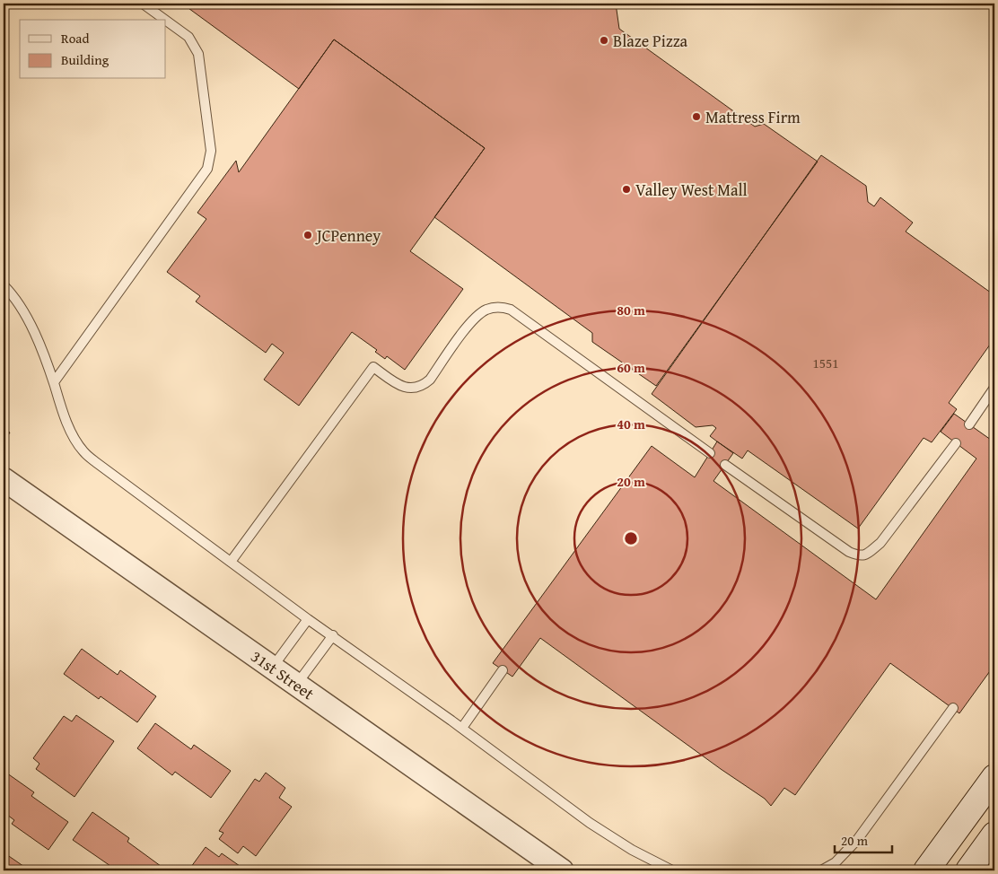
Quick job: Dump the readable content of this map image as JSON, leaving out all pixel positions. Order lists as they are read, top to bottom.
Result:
{
  "streets": {
    "street": ["31st Street"]
  },
  "places": [
    "Blaze Pizza",
    "Mattress Firm",
    "Valley West Mall",
    "JCPenney"
  ],
  "house_numbers": ["1551"],
  "legend": ["Road", "Building"],
  "scale_bar": "20 m",
  "rings": [
    "80 m",
    "60 m",
    "40 m",
    "20 m"
  ]
}
